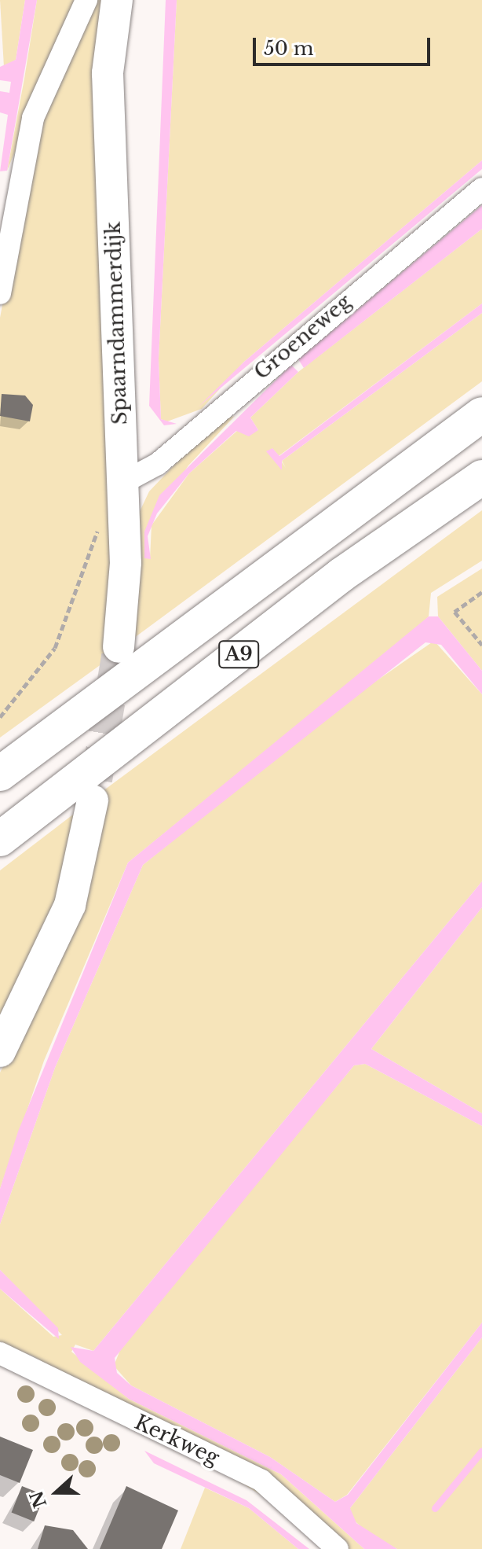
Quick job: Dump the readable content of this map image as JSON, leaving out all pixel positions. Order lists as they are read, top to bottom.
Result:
{
  "streets": {
    "highway": ["A9"],
    "street": ["Spaarndammerdijk", "Groeneweg", "Kerkweg"]
  },
  "crossings": [
    ["Spaarndammerdijk", "Groeneweg"]
  ],
  "scale_bar": "50 m",
  "north": "left"
}
